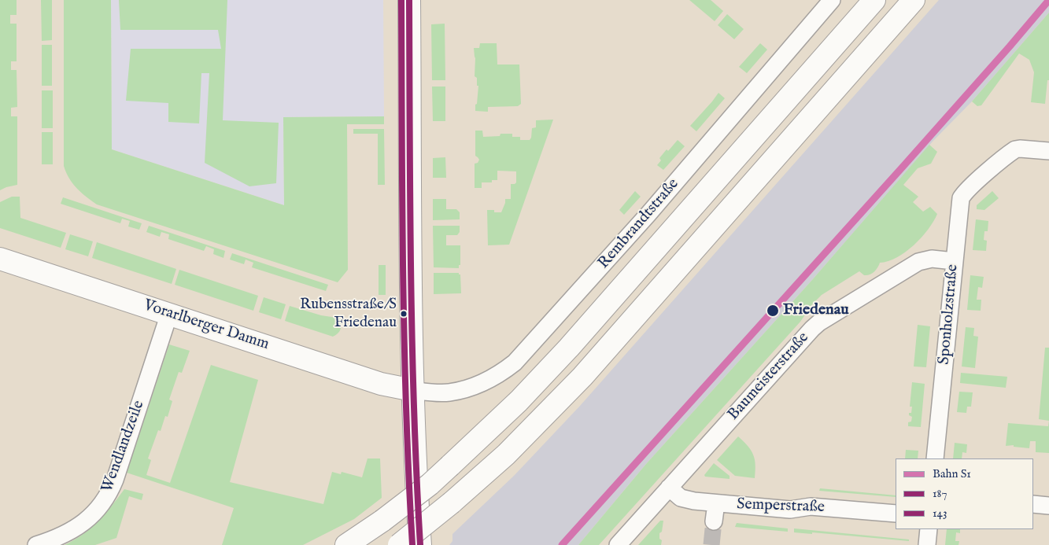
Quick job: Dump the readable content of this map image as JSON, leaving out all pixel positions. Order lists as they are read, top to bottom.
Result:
{
  "streets": {
    "main road": ["Vorarlberger Damm"],
    "street": [
      "Rembrandtstraße",
      "Sponholzstraße",
      "Baumeisterstraße",
      "Wendlandzeile",
      "Semperstraße"
    ]
  },
  "crossings": [
    ["Rembrandtstraße", "Vorarlberger Damm"],
    ["Sponholzstraße", "Baumeisterstraße"],
    ["Vorarlberger Damm", "Wendlandzeile"],
    ["Baumeisterstraße", "Semperstraße"]
  ],
  "places": ["Friedenau", "Rubensstraße/S Friedenau"],
  "lines": ["rail line S1", "transit line 187", "transit line 143"],
  "legend": ["Bahn S1", "187", "143"]
}
